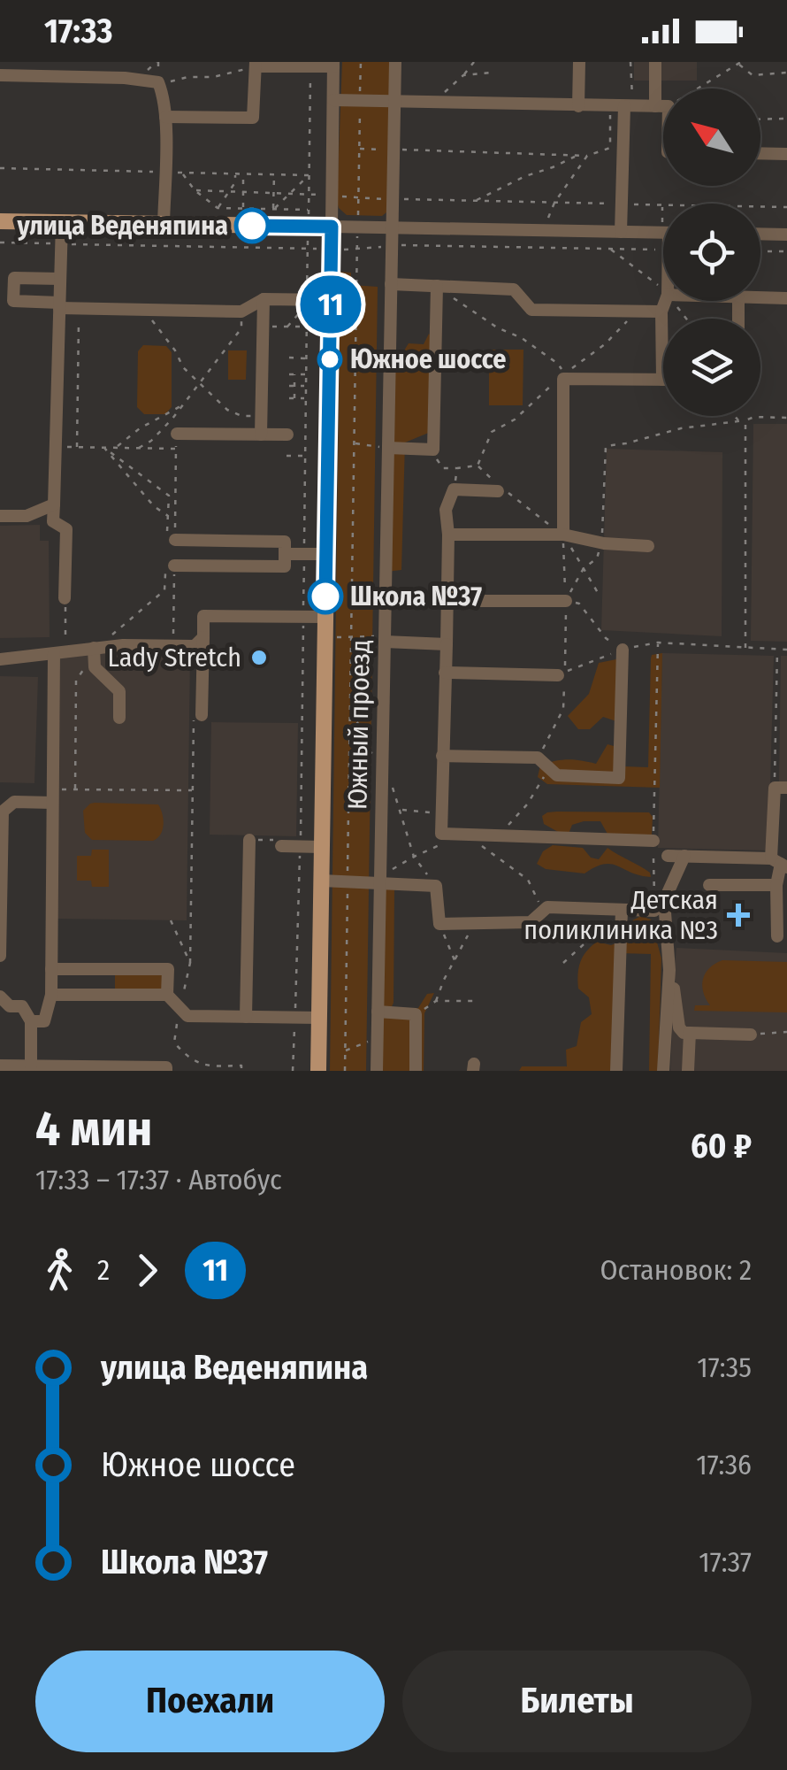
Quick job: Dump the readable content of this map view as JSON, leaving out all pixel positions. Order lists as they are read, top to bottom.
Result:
{
  "streets": {
    "street": ["Южный проезд"]
  },
  "places": {
    "other": [
      "улица Веденяпина",
      "Южное шоссе",
      "Школа №37",
      "Lady Stretch"
    ],
    "health": ["Детская поликлиника №3"]
  },
  "lines": ["bus line 11"],
  "north": "top left",
  "page": {
    "status": "17:33",
    "on_map": "11",
    "heading": ["4 мин", "17:33 – 17:37 · Автобус", "60 ₽"],
    "legs": ["2", "11", "Остановок: 2"],
    "list": [
      {
        "name": "улица Веденяпина",
        "value": "17:35"
      },
      {
        "name": "Южное шоссе",
        "value": "17:36"
      },
      {
        "name": "Школа №37",
        "value": "17:37"
      }
    ],
    "buttons": ["Поехали", "Билеты"]
  }
}
